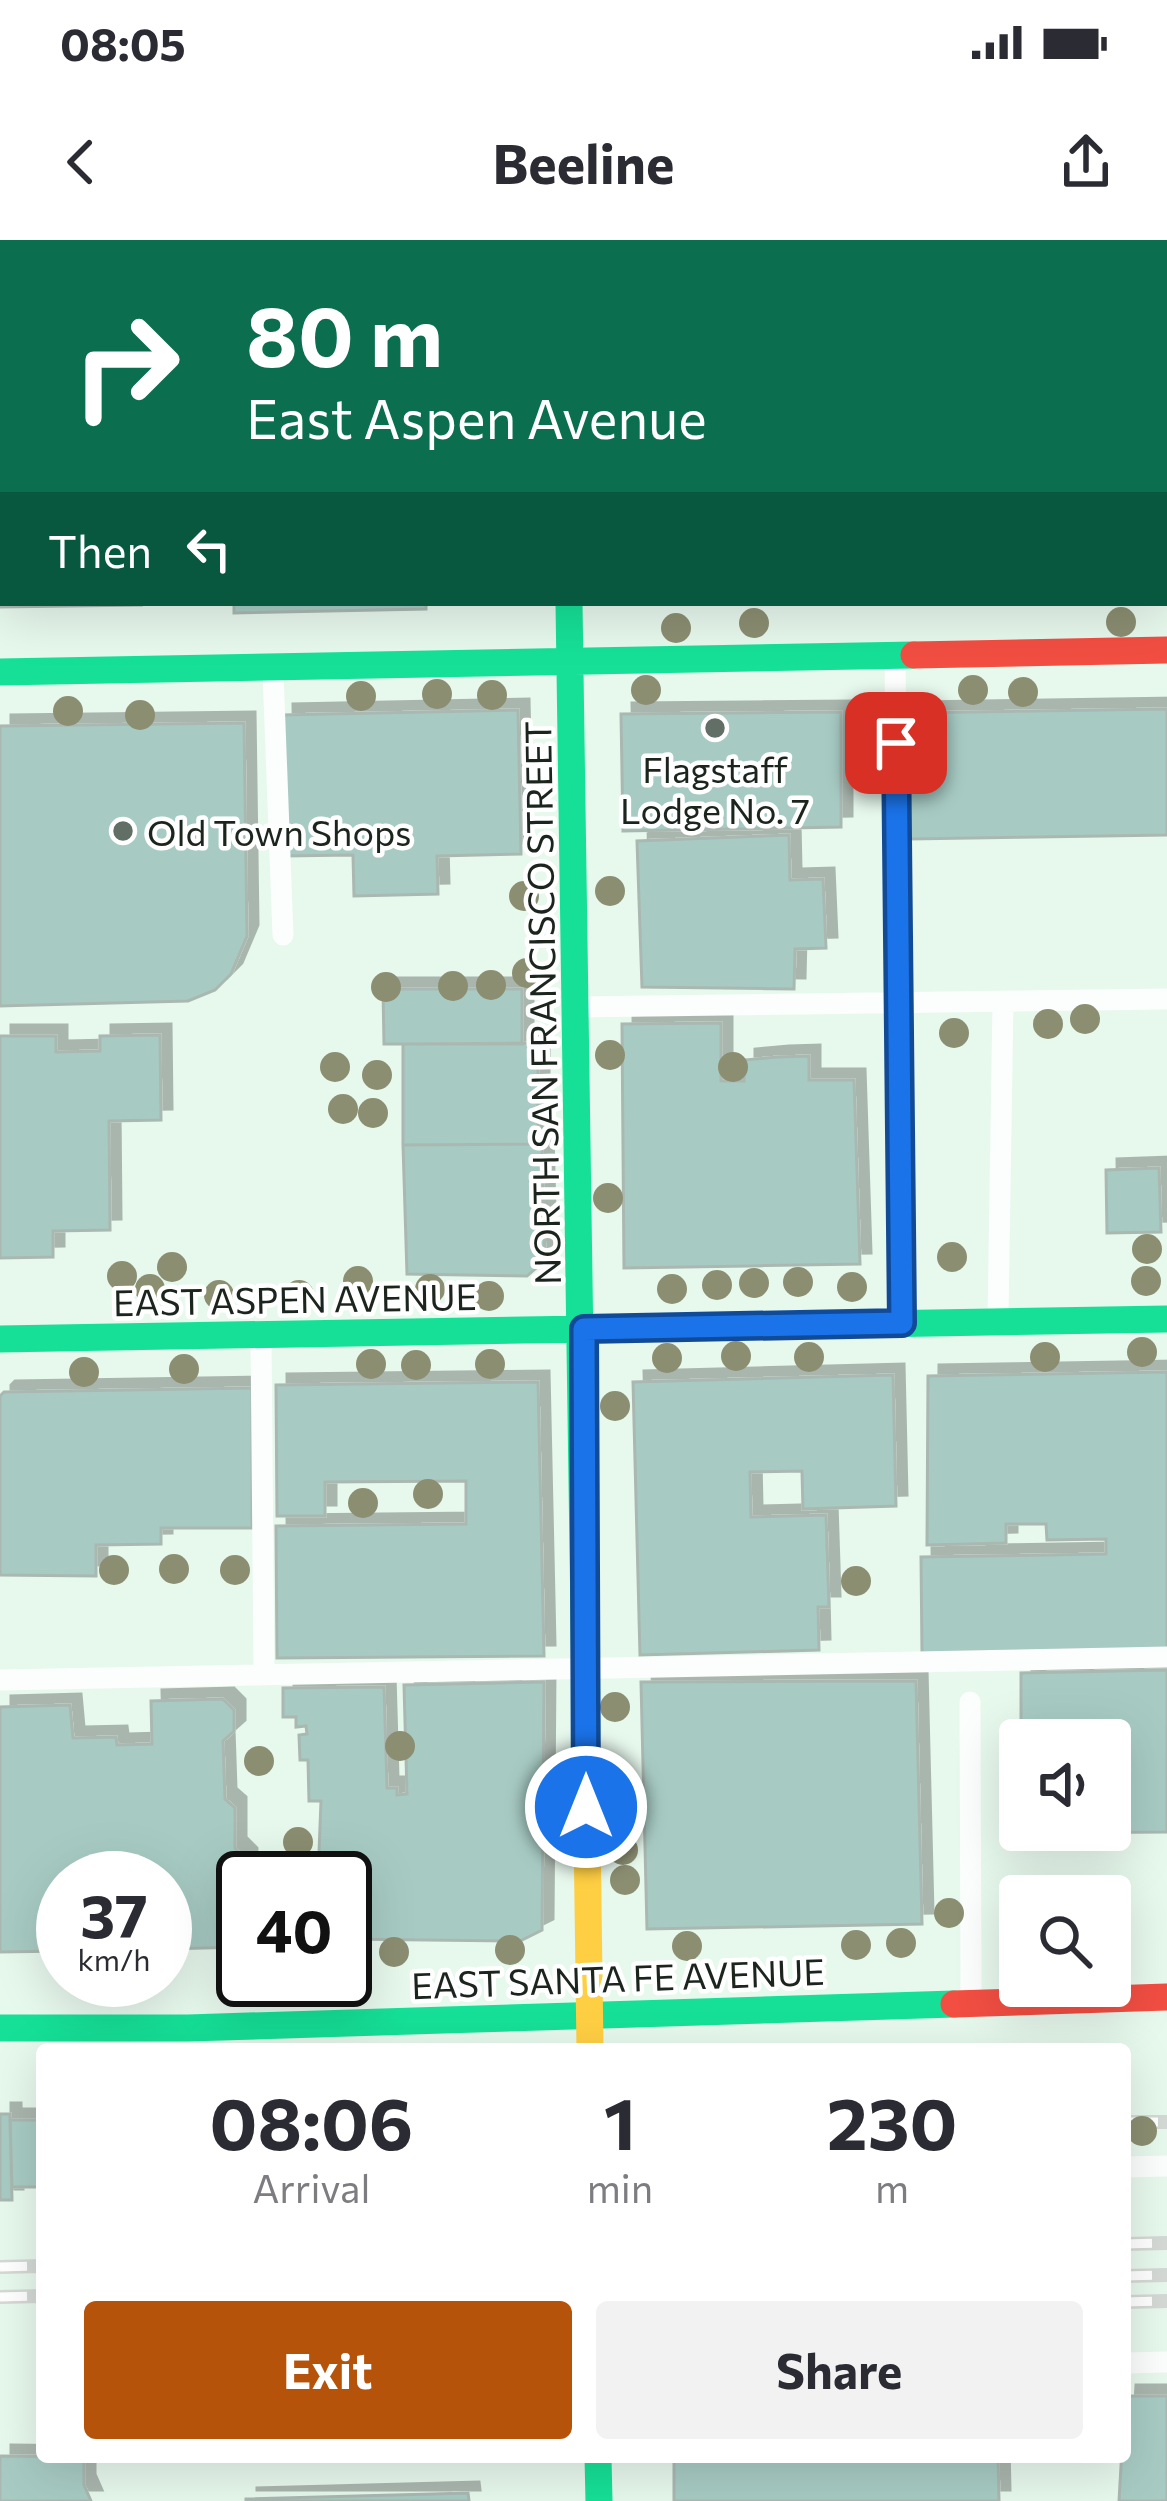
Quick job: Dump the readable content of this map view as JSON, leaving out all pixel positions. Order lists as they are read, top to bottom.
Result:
{
  "streets": {
    "street": ["NORTH SAN FRANCISCO STREET", "EAST ASPEN AVENUE", "EAST SANTA FE AVENUE"]
  },
  "crossings": [
    ["NORTH SAN FRANCISCO STREET", "EAST ASPEN AVENUE"],
    ["NORTH SAN FRANCISCO STREET", "EAST SANTA FE AVENUE"]
  ],
  "places": ["Flagstaff Lodge No. 7", "Old Town Shops"],
  "page": {
    "status": "08:05",
    "header": "Beeline",
    "turn": ["80 m", "East Aspen Avenue"],
    "then": "Then",
    "speed": "37 km/h",
    "limit": "40",
    "eta": [
      "08:06",
      "Arrival",
      "1",
      "min",
      "230",
      "m"
    ],
    "buttons": ["Exit", "Share"]
  }
}
